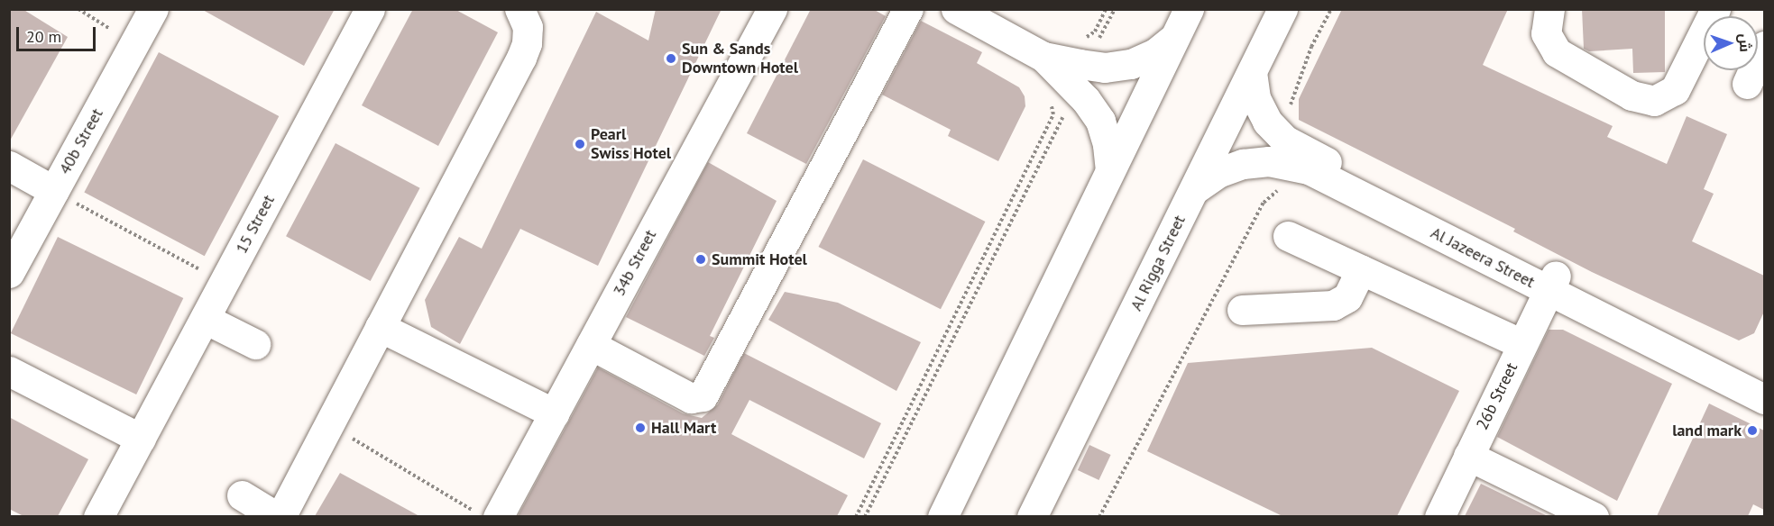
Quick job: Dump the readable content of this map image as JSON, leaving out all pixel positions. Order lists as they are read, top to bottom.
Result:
{
  "streets": {
    "street": [
      "40b Street",
      "15 Street",
      "Al Jazeera Street",
      "34b Street",
      "Al Rigga Street",
      "26b Street"
    ]
  },
  "crossings": [
    ["Al Jazeera Street", "Al Rigga Street"],
    ["Al Jazeera Street", "26b Street"]
  ],
  "places": [
    "Sun & Sands Downtown Hotel",
    "Pearl Swiss Hotel",
    "Summit Hotel",
    "Hall Mart",
    "land mark"
  ],
  "scale_bar": "20 m",
  "north": "right"
}
